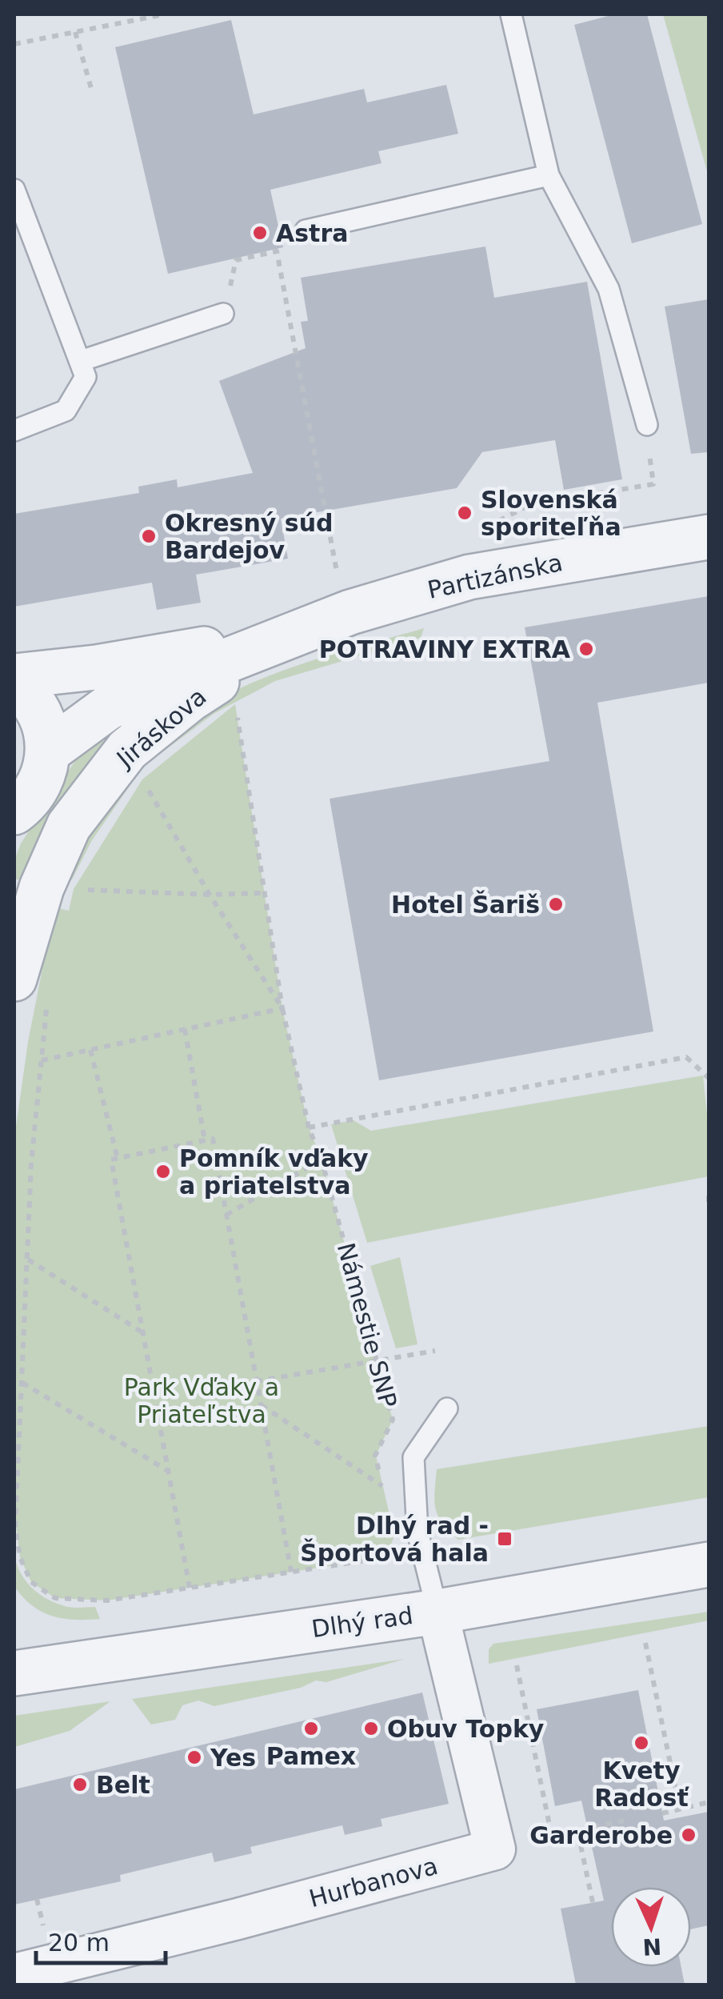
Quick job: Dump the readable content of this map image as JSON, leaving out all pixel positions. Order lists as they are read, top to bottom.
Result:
{
  "streets": {
    "street": [
      "Partizánska",
      "Jiráskova",
      "Dlhý rad",
      "Hurbanova"
    ],
    "path": ["Námestie SNP"]
  },
  "crossings": [
    ["Partizánska", "Jiráskova"],
    ["Dlhý rad", "Hurbanova"]
  ],
  "parks": ["Park Vďaky a Priateľstva"],
  "places": {
    "other": [
      "Astra",
      "Slovenská sporiteľňa",
      "Okresný súd Bardejov",
      "POTRAVINY EXTRA",
      "Hotel Šariš",
      "Pomník vďaky a priatelstva",
      "Pamex",
      "Obuv Topky",
      "Kvety Radosť",
      "Yes",
      "Belt",
      "Garderobe"
    ],
    "transit": ["Dlhý rad - Športová hala"]
  },
  "scale_bar": "20 m",
  "north": "bottom"
}
